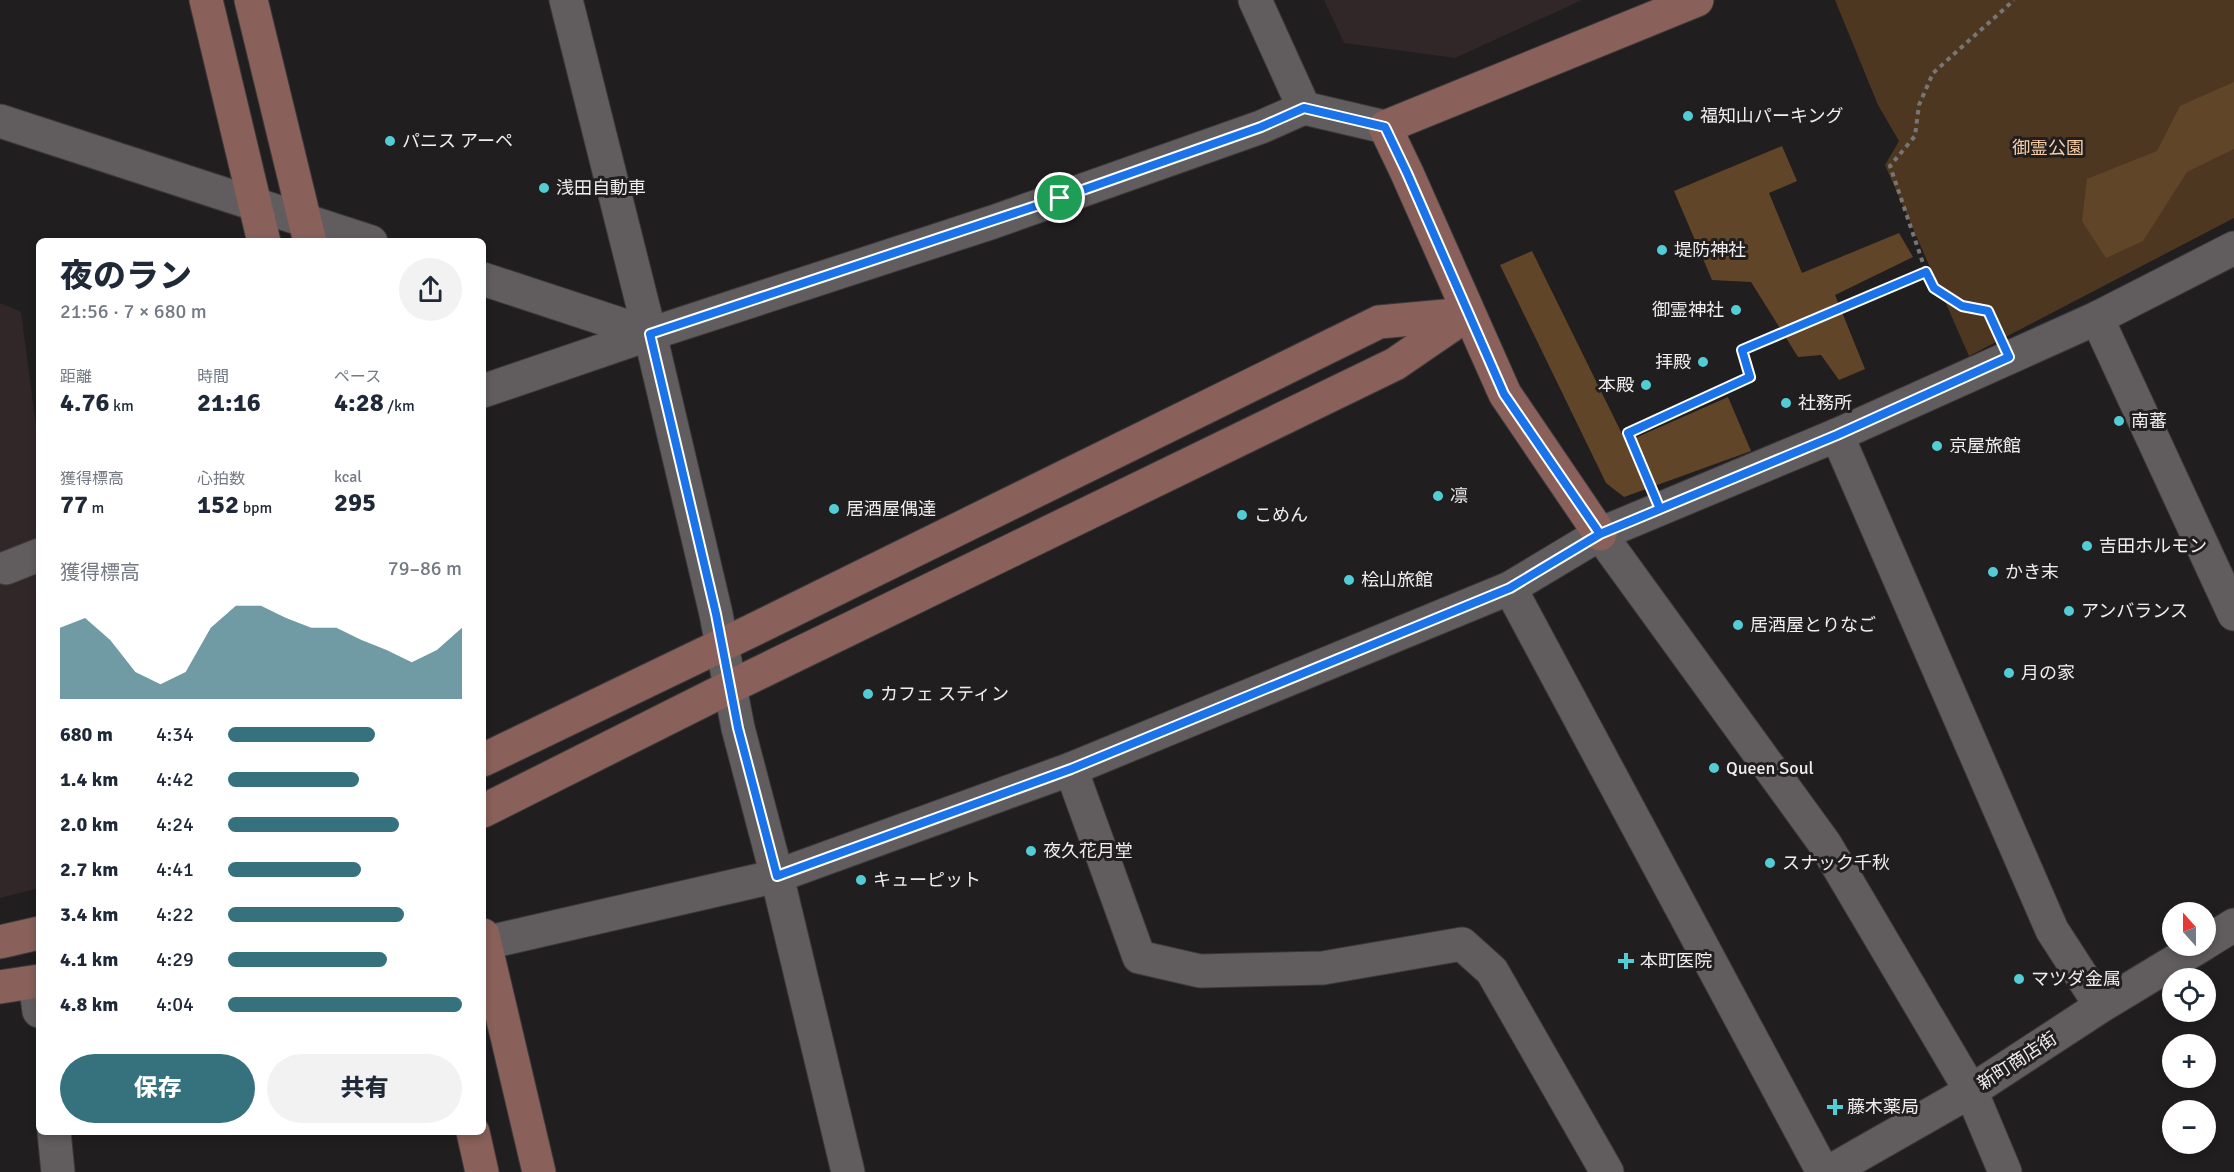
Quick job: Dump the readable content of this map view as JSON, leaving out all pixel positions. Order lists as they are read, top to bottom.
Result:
{
  "streets": {
    "street": ["新町商店街"]
  },
  "parks": ["御霊公園"],
  "places": {
    "other": [
      "福知山パーキング",
      "パニス アーペ",
      "浅田自動車",
      "堤防神社",
      "御霊神社",
      "拝殿",
      "本殿",
      "社務所",
      "南蕃",
      "京屋旅館",
      "凛",
      "居酒屋偶達",
      "こめん",
      "吉田ホルモン",
      "かき末",
      "桧山旅館",
      "アンバランス",
      "居酒屋とりなご",
      "月の家",
      "カフェ スティン",
      "Queen Soul",
      "夜久花月堂",
      "スナック千秋",
      "キューピット",
      "マツダ金属"
    ],
    "health": ["本町医院", "藤木薬局"]
  },
  "north": "top",
  "page": {
    "heading": ["夜のラン", "21:56 · 7 × 680 m"],
    "stats": [
      ["距離", "4.76 km"],
      ["時間", "21:16"],
      ["ペース", "4:28 /km"],
      ["獲得標高", "77 m"],
      ["心拍数", "152 bpm"],
      ["kcal", "295"]
    ],
    "chart": ["獲得標高", "79–86 m"],
    "list": [
      {
        "name": "680 m",
        "note": "4:34"
      },
      {
        "name": "1.4 km",
        "note": "4:42"
      },
      {
        "name": "2.0 km",
        "note": "4:24"
      },
      {
        "name": "2.7 km",
        "note": "4:41"
      },
      {
        "name": "3.4 km",
        "note": "4:22"
      },
      {
        "name": "4.1 km",
        "note": "4:29"
      },
      {
        "name": "4.8 km",
        "note": "4:04"
      }
    ],
    "map_buttons": ["+", "−"],
    "buttons": ["保存", "共有"]
  }
}
